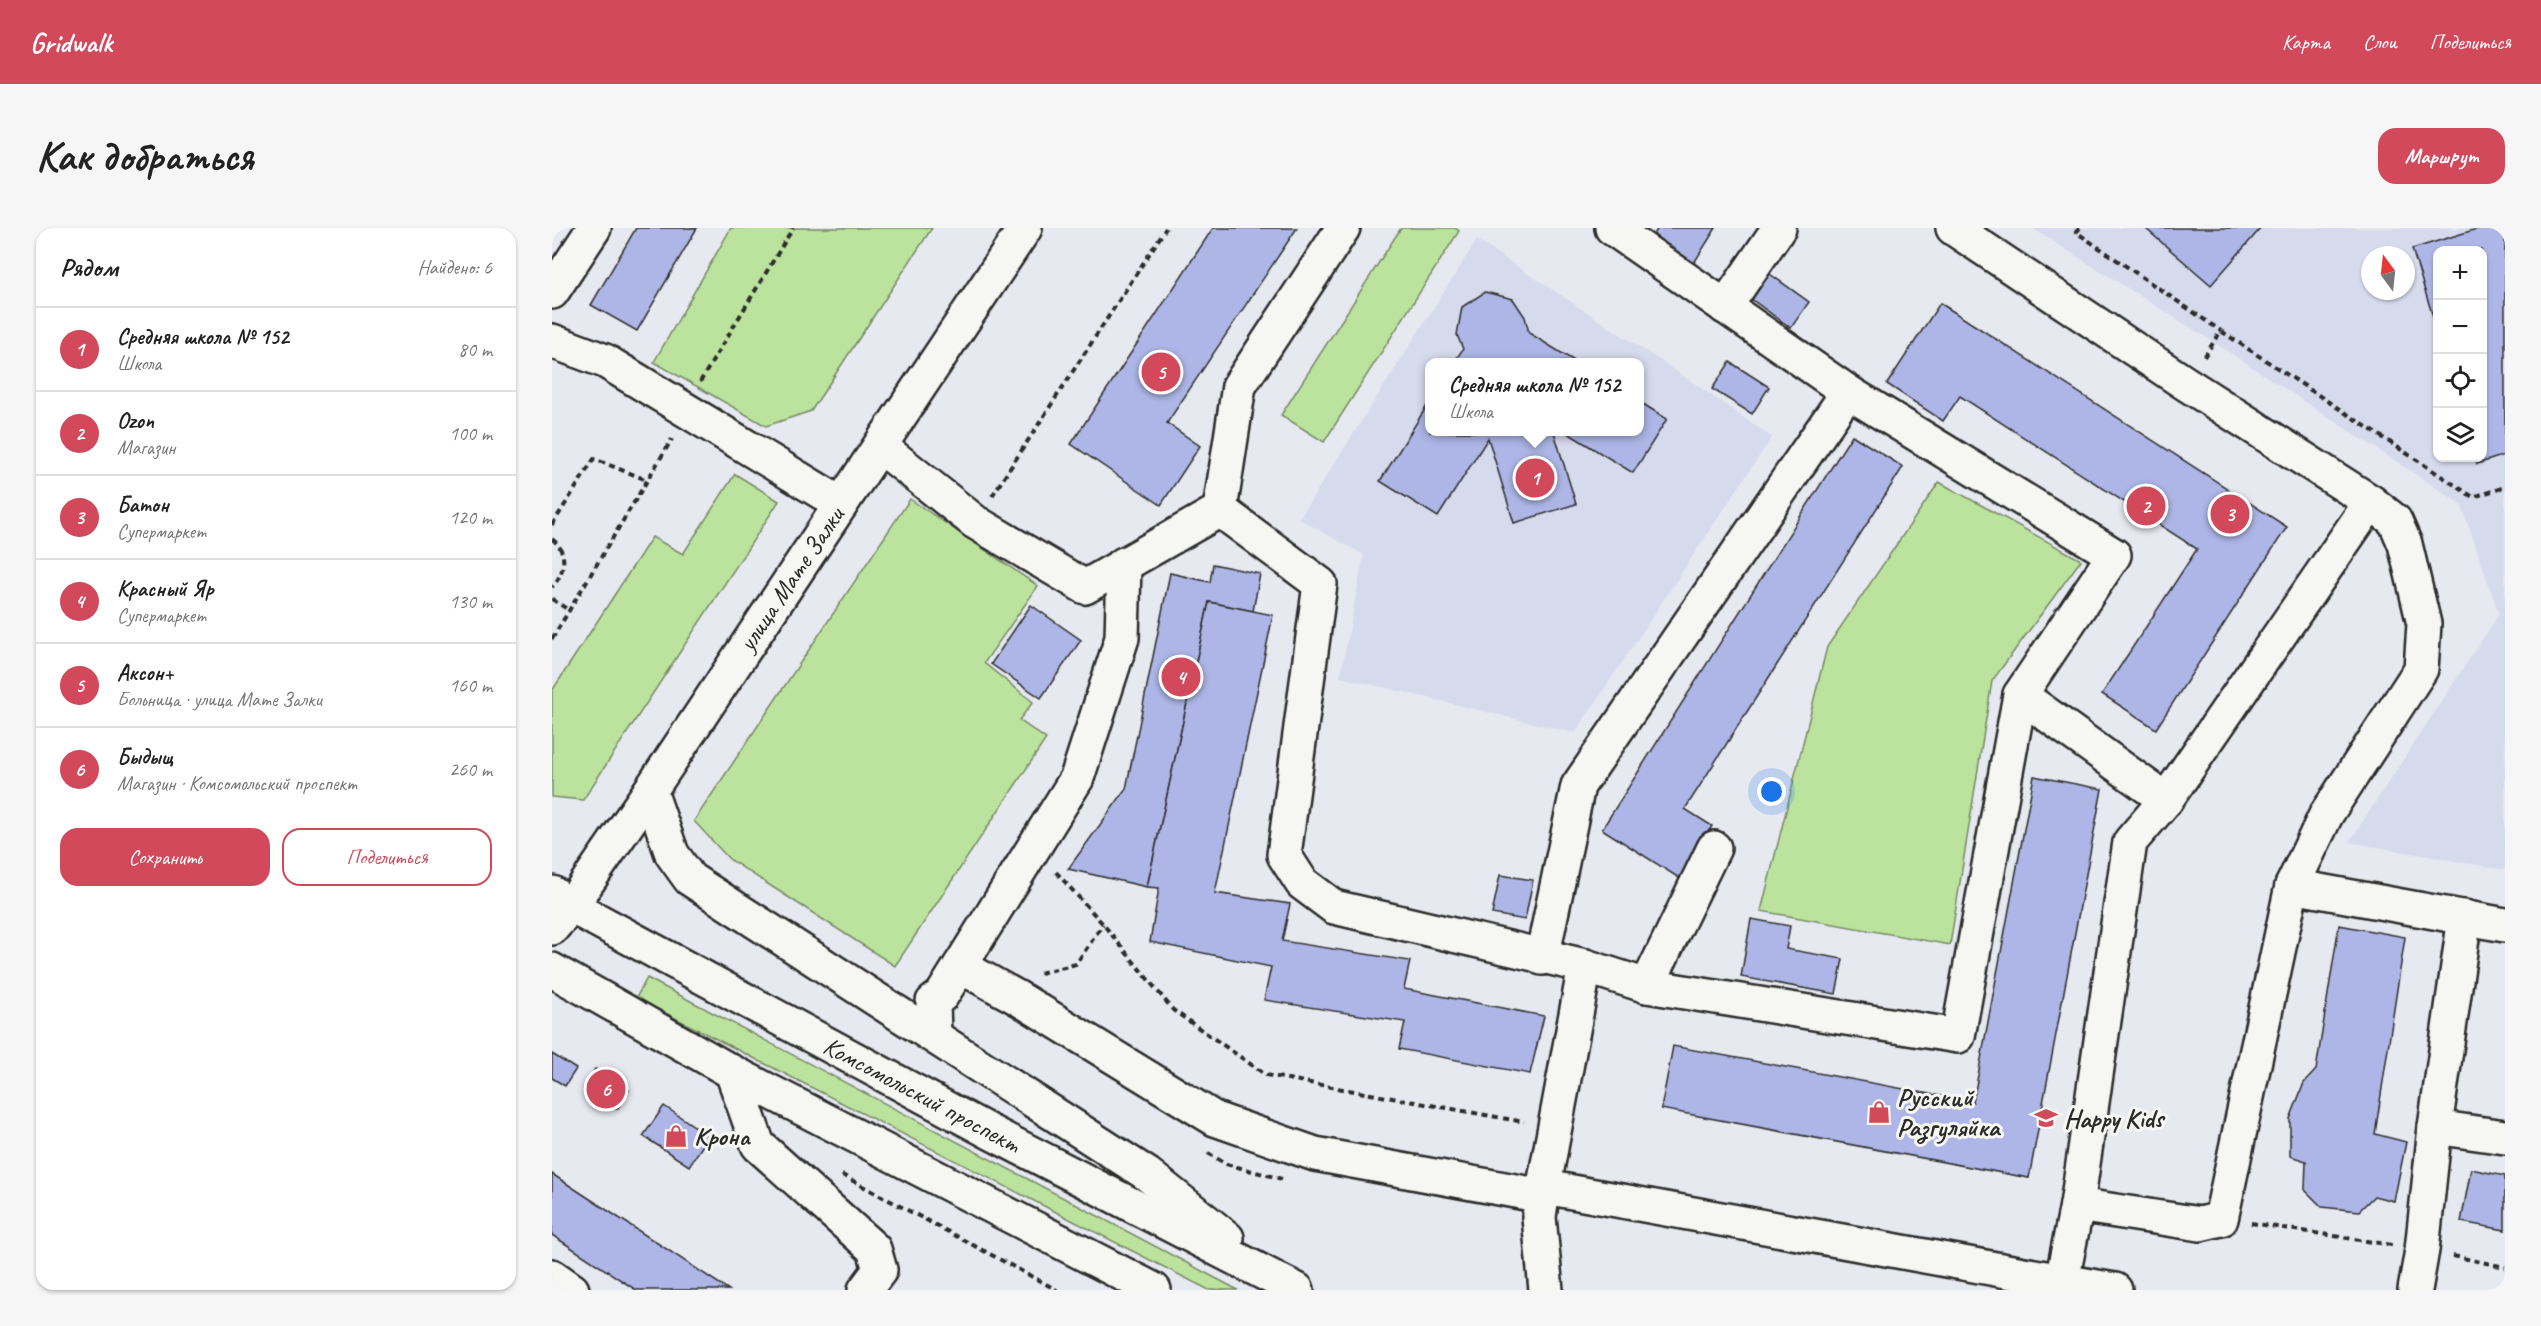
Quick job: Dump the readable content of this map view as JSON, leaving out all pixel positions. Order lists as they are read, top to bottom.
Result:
{
  "streets": {
    "street": ["улица Мате Залки", "Комсомольский проспект"]
  },
  "crossings": [
    ["улица Мате Залки", "Комсомольский проспект"]
  ],
  "places": {
    "shop": ["Русский Разгуляйка", "Крона"],
    "school or university": ["Happy Kids"]
  },
  "north": "top",
  "page": {
    "header": "Gridwalk",
    "nav": ["Карта", "Слои", "Поделиться"],
    "buttons": [
      "Маршрут",
      ["Сохранить", "Поделиться"]
    ],
    "title": "Как добраться",
    "heading": ["Рядом", "Найдено: 6"],
    "map_buttons": ["+", "−"],
    "list": [
      {
        "mark": "1",
        "name": "Средняя школа № 152",
        "note": "Школа",
        "value": "80 m"
      },
      {
        "mark": "2",
        "name": "Ozon",
        "note": "Магазин",
        "value": "100 m"
      },
      {
        "mark": "3",
        "name": "Батон",
        "note": "Супермаркет",
        "value": "120 m"
      },
      {
        "mark": "4",
        "name": "Красный Яр",
        "note": "Супермаркет",
        "value": "130 m"
      },
      {
        "mark": "5",
        "name": "Аксон+",
        "note": "Больница · улица Мате Залки",
        "value": "160 m"
      },
      {
        "mark": "6",
        "name": "Быдыщ",
        "note": "Магазин · Комсомольский проспект",
        "value": "260 m"
      }
    ],
    "pins": [
      "5",
      "1",
      "2",
      "3",
      "4",
      "6"
    ],
    "popup": ["Средняя школа № 152", "Школа"]
  }
}
